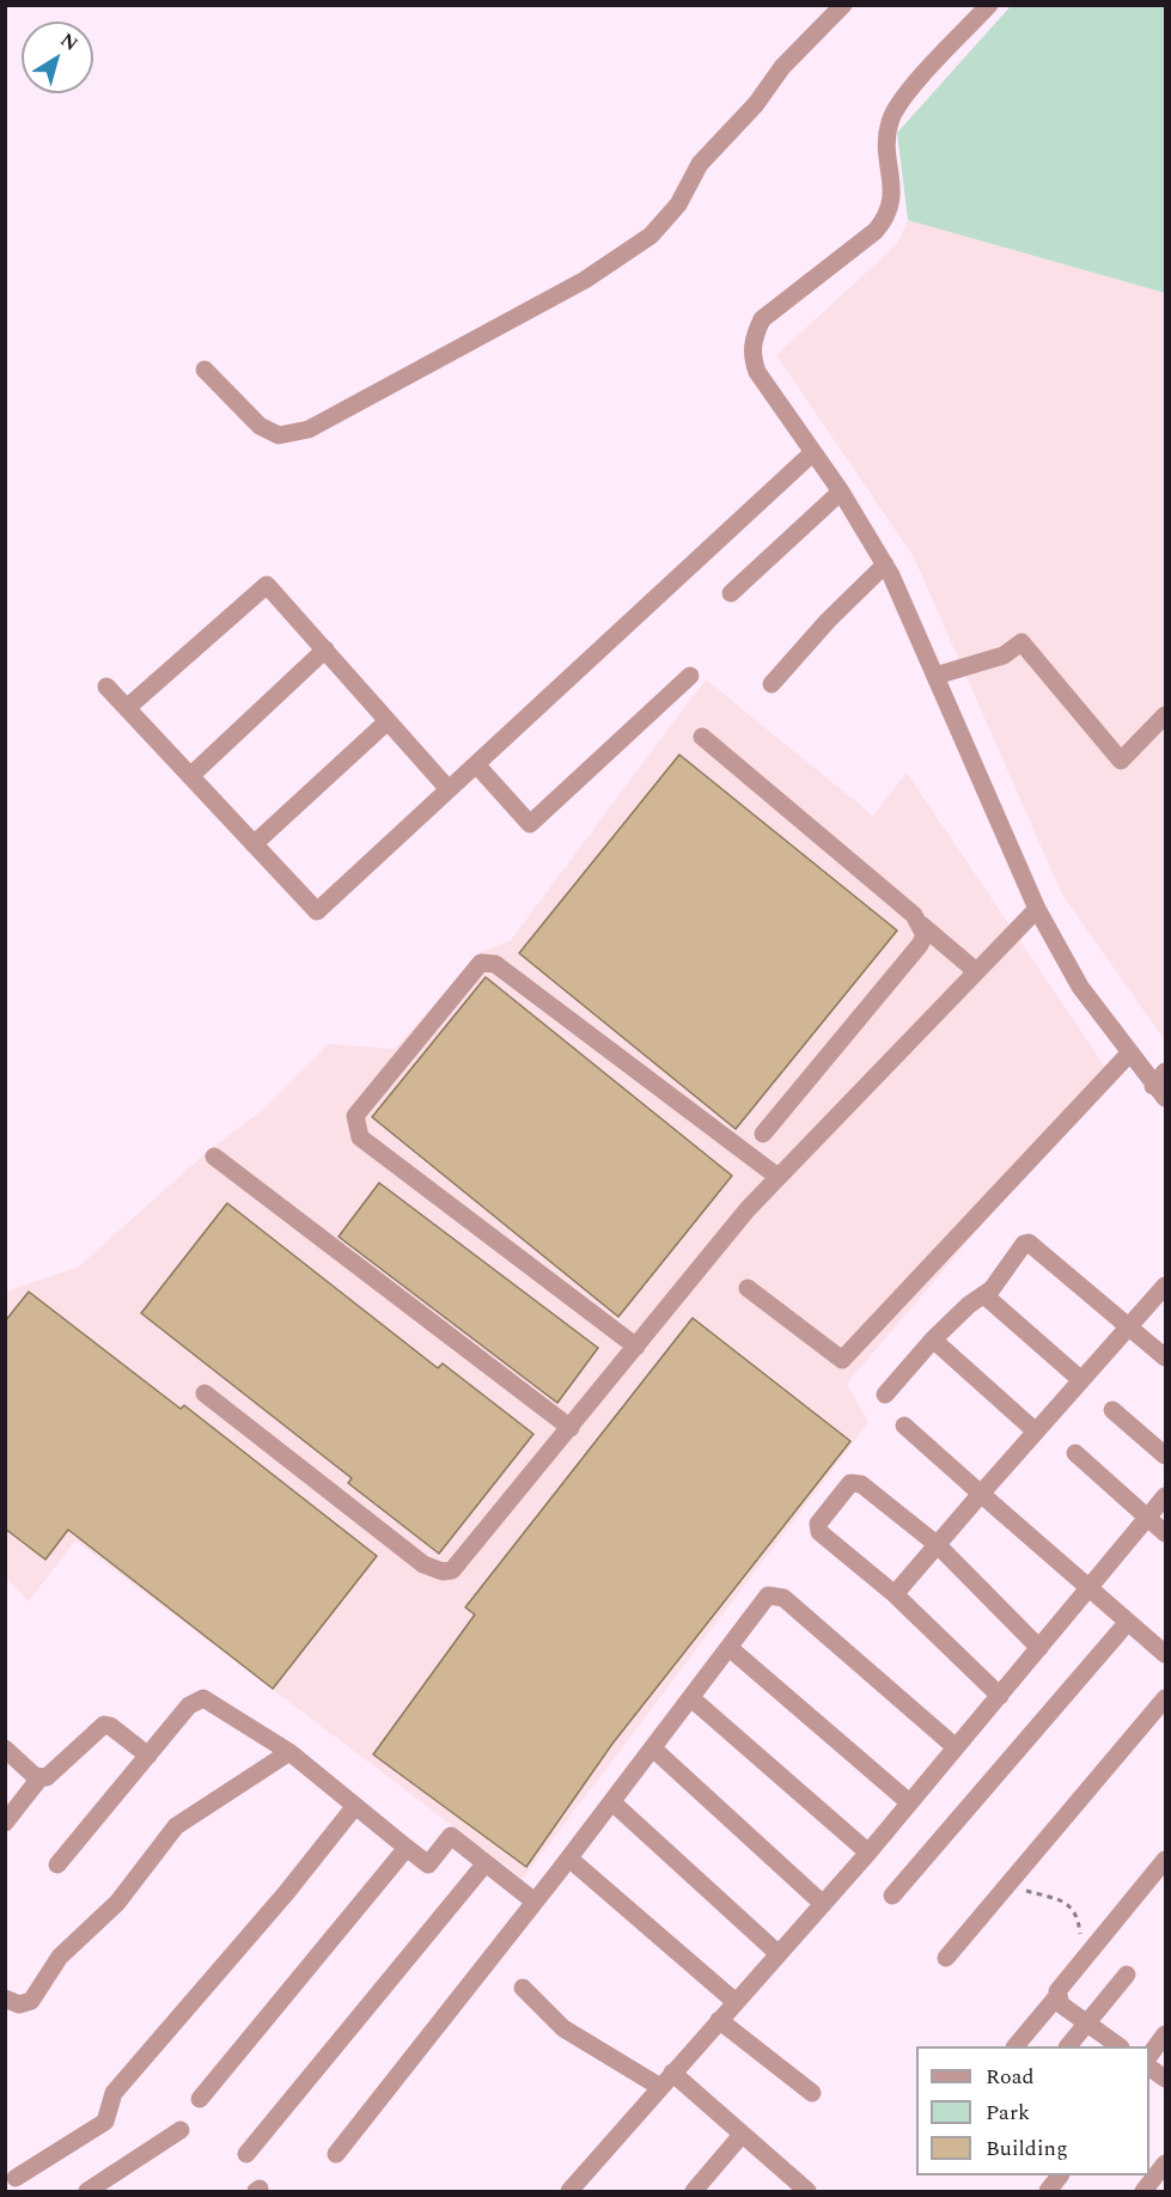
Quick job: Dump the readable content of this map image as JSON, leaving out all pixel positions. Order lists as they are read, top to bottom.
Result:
{
  "legend": ["Road", "Park", "Building"],
  "north": "top right"
}
